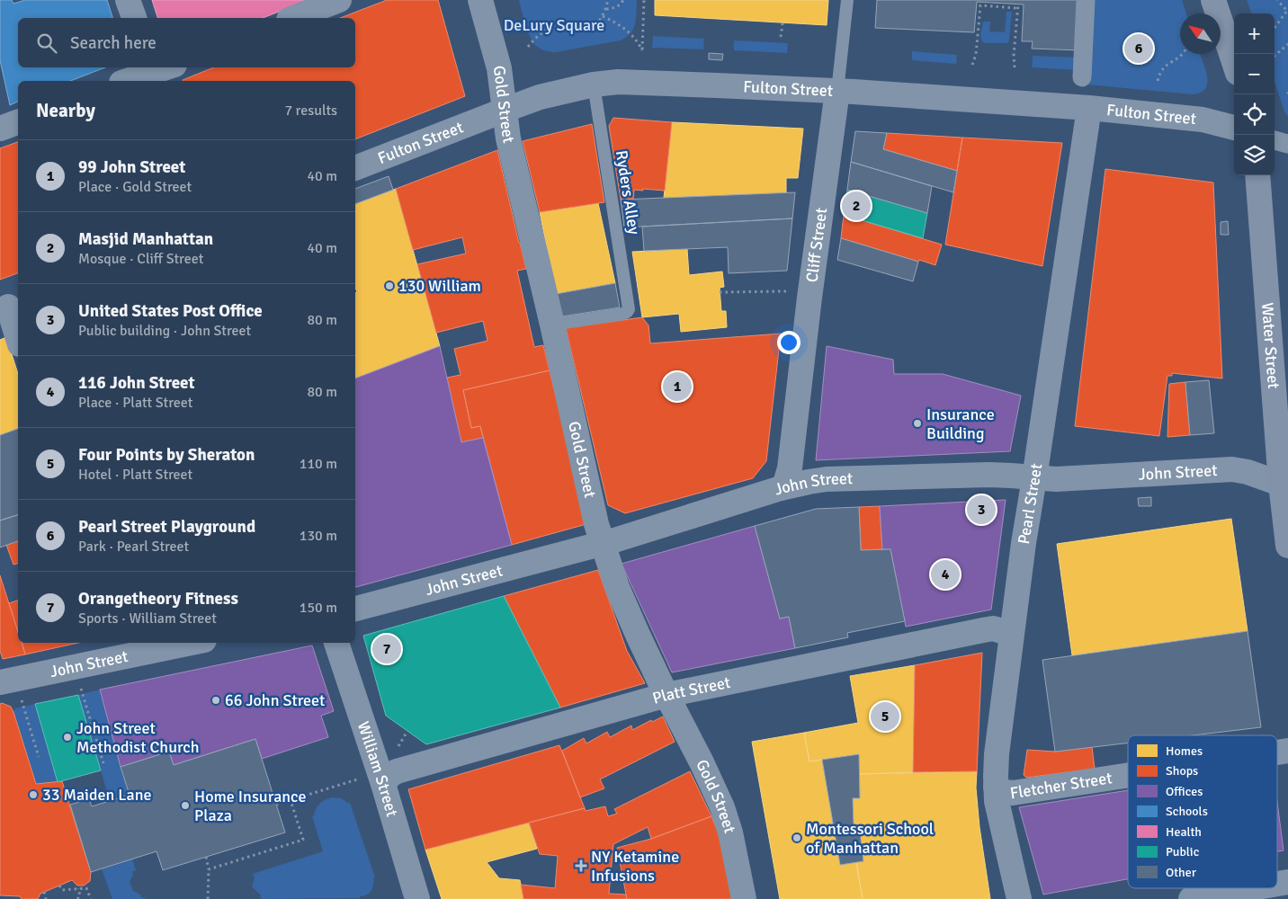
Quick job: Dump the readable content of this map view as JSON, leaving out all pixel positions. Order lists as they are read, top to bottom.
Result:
{
  "streets": {
    "main road": ["Water Street"],
    "street": [
      "Fulton Street",
      "Gold Street",
      "Cliff Street",
      "John Street",
      "Pearl Street",
      "Platt Street",
      "William Street",
      "Fletcher Street"
    ],
    "lane": ["Ryders Alley"]
  },
  "crossings": [
    ["Fulton Street", "Gold Street"],
    ["Fulton Street", "Ryders Alley"],
    ["Fulton Street", "Cliff Street"],
    ["Fulton Street", "Pearl Street"],
    ["Gold Street", "Ryders Alley"],
    ["Gold Street", "John Street"],
    ["Gold Street", "Platt Street"],
    ["Cliff Street", "John Street"],
    ["Water Street", "John Street"],
    ["John Street", "Pearl Street"],
    ["Pearl Street", "Platt Street"],
    ["Pearl Street", "Fletcher Street"],
    ["Platt Street", "William Street"]
  ],
  "parks": ["DeLury Square"],
  "places": {
    "other": [
      "130 William",
      "Insurance Building",
      "66 John Street",
      "John Street Methodist Church",
      "33 Maiden Lane",
      "Home Insurance Plaza",
      "Montessori School of Manhattan"
    ],
    "health": ["NY Ketamine Infusions"]
  },
  "legend": [
    "Homes",
    "Shops",
    "Offices",
    "Schools",
    "Health",
    "Public",
    "Other"
  ],
  "north": "top left",
  "page": {
    "map_buttons": ["+", "−"],
    "search": "Search here",
    "pins": [
      "6",
      "2",
      "1",
      "3",
      "4",
      "7",
      "5"
    ],
    "heading": ["Nearby", "7 results"],
    "list": [
      {
        "mark": "1",
        "name": "99 John Street",
        "note": "Place · Gold Street",
        "value": "40 m"
      },
      {
        "mark": "2",
        "name": "Masjid Manhattan",
        "note": "Mosque · Cliff Street",
        "value": "40 m"
      },
      {
        "mark": "3",
        "name": "United States Post Office",
        "note": "Public building · John Street",
        "value": "80 m"
      },
      {
        "mark": "4",
        "name": "116 John Street",
        "note": "Place · Platt Street",
        "value": "80 m"
      },
      {
        "mark": "5",
        "name": "Four Points by Sheraton",
        "note": "Hotel · Platt Street",
        "value": "110 m"
      },
      {
        "mark": "6",
        "name": "Pearl Street Playground",
        "note": "Park · Pearl Street",
        "value": "130 m"
      },
      {
        "mark": "7",
        "name": "Orangetheory Fitness",
        "note": "Sports · William Street",
        "value": "150 m"
      }
    ]
  }
}
